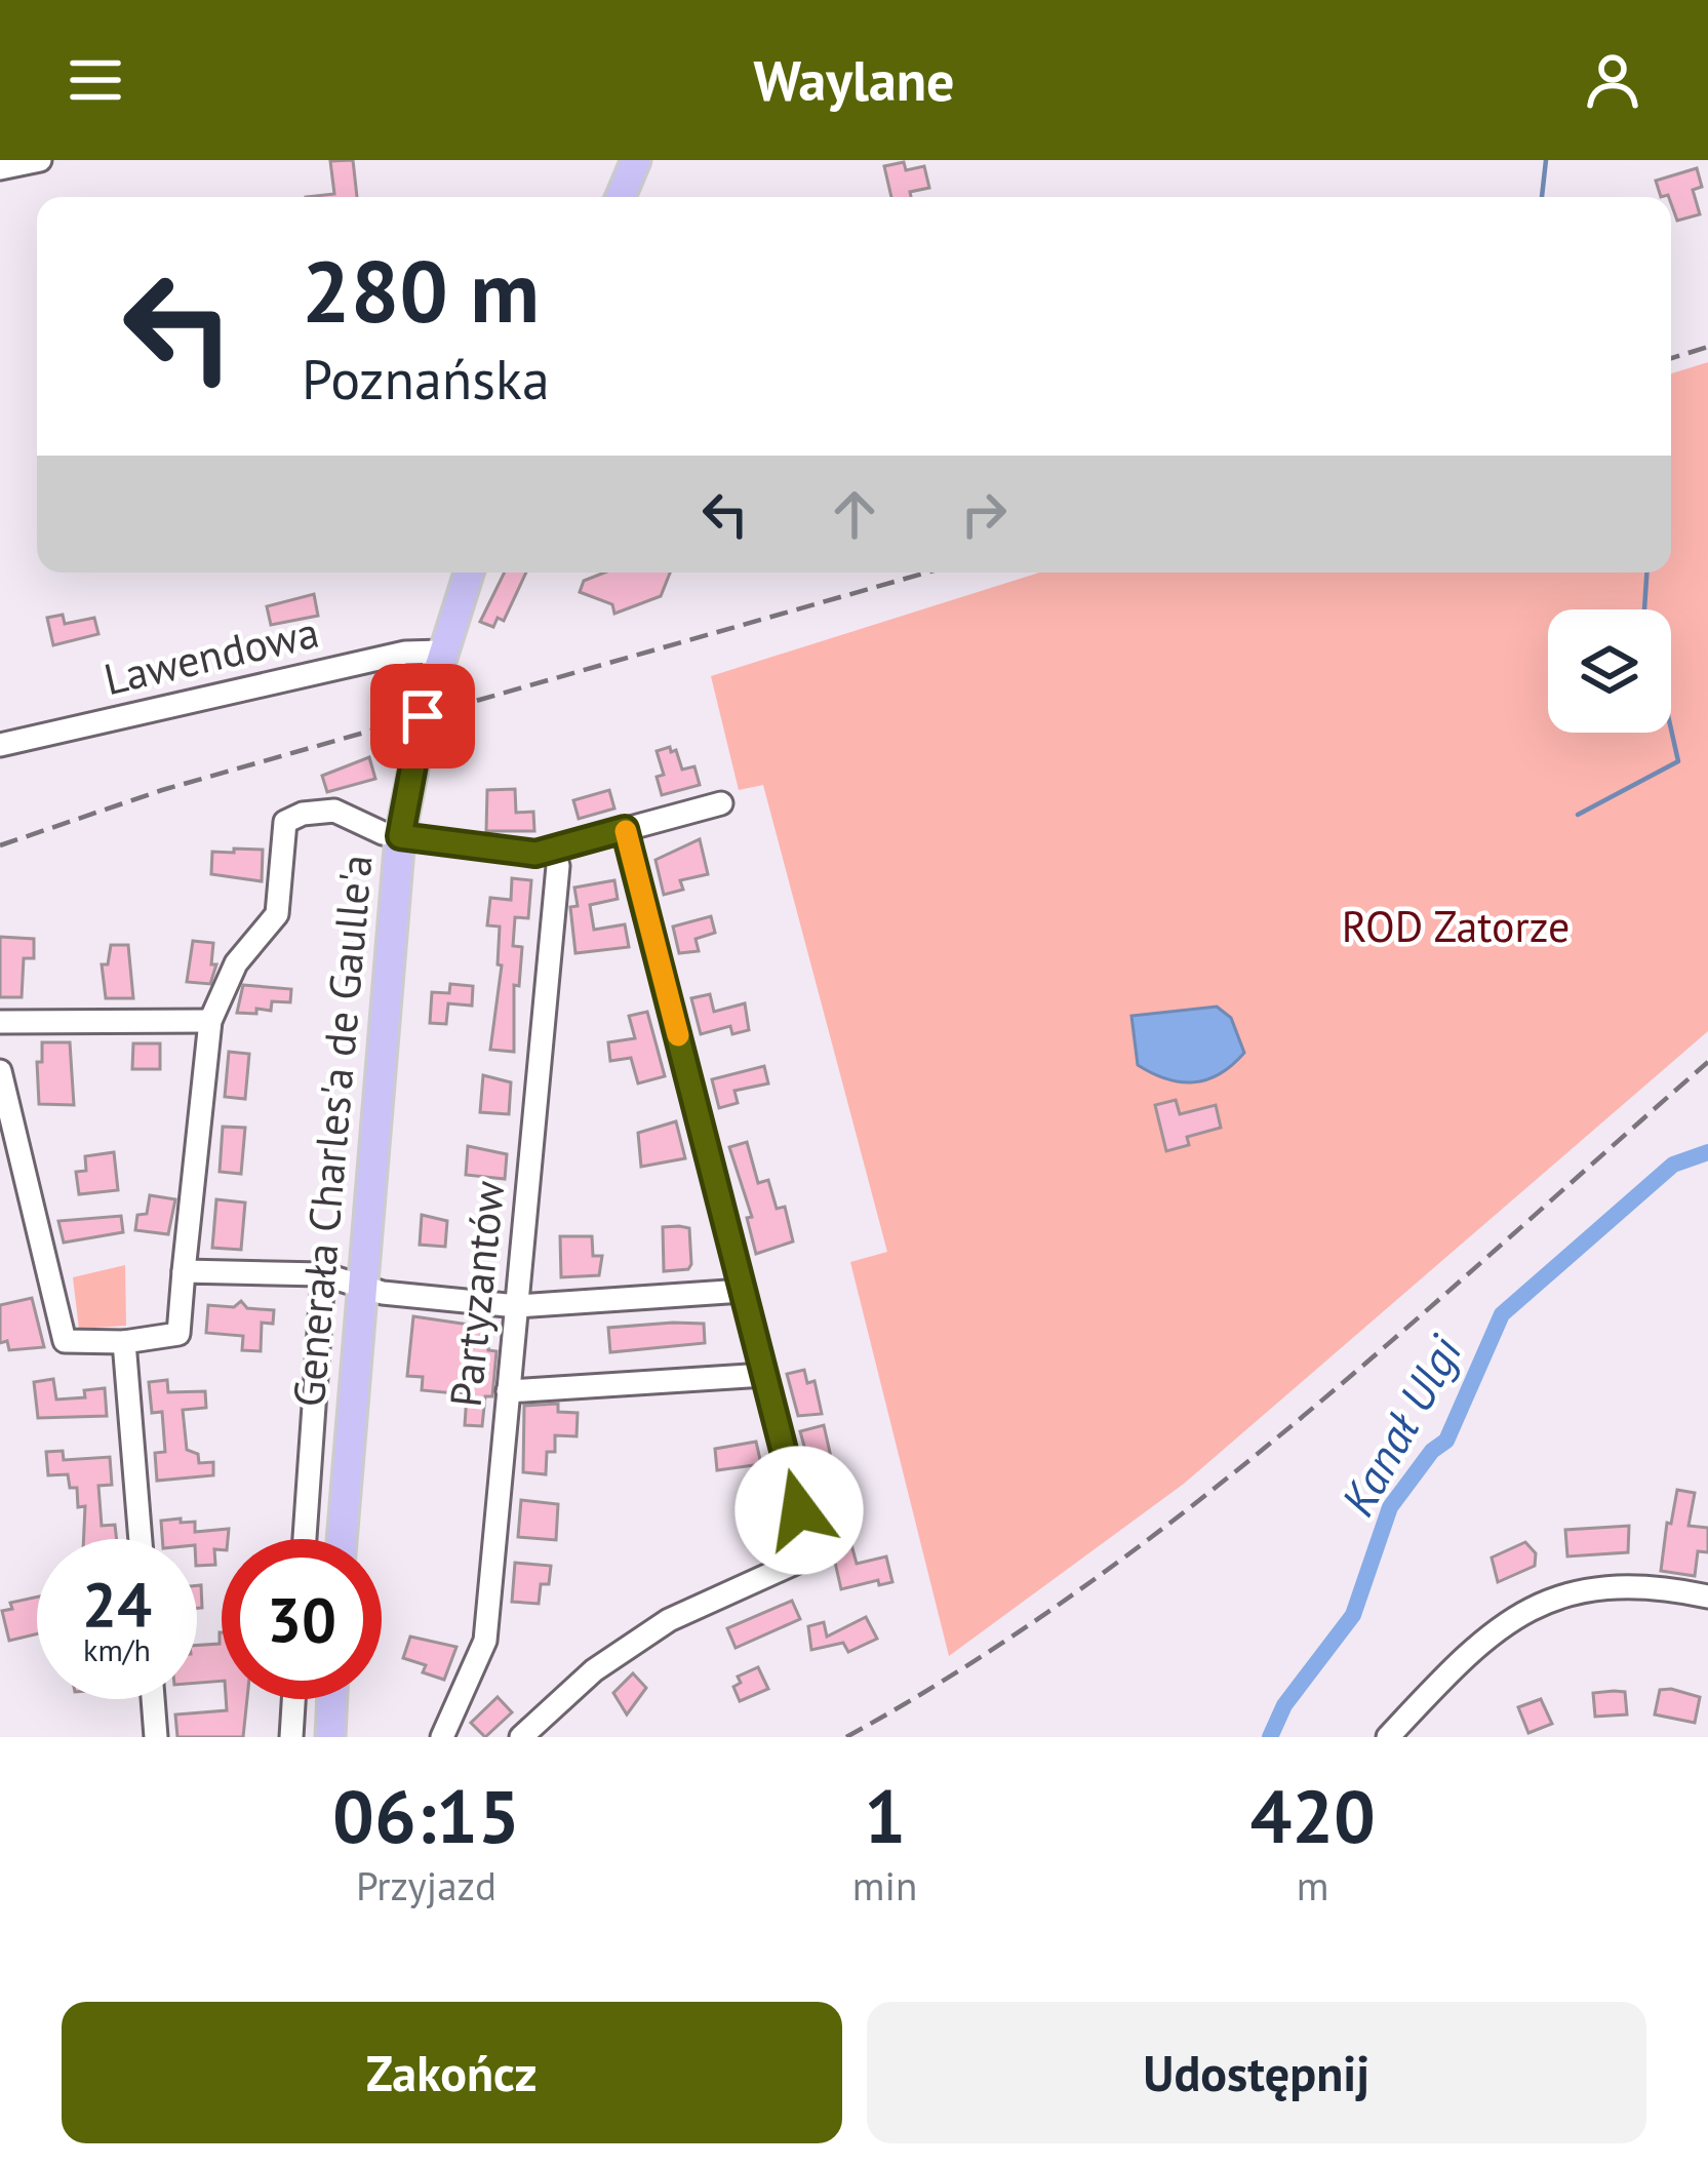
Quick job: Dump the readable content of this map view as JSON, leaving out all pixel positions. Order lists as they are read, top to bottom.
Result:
{
  "streets": {
    "main road": ["Generała Charles'a de Gaulle'a"],
    "street": ["Lawendowa", "Partyzantów"]
  },
  "crossings": [
    ["Lawendowa", "Generała Charles'a de Gaulle'a"]
  ],
  "water": ["Kanał Ulgi"],
  "parks": ["ROD Zatorze"],
  "page": {
    "header": "Waylane",
    "turn": ["280 m", "Poznańska"],
    "speed": "24 km/h",
    "limit": "30",
    "eta": [
      "06:15",
      "Przyjazd",
      "1",
      "min",
      "420",
      "m"
    ],
    "buttons": ["Zakończ", "Udostępnij"]
  }
}
